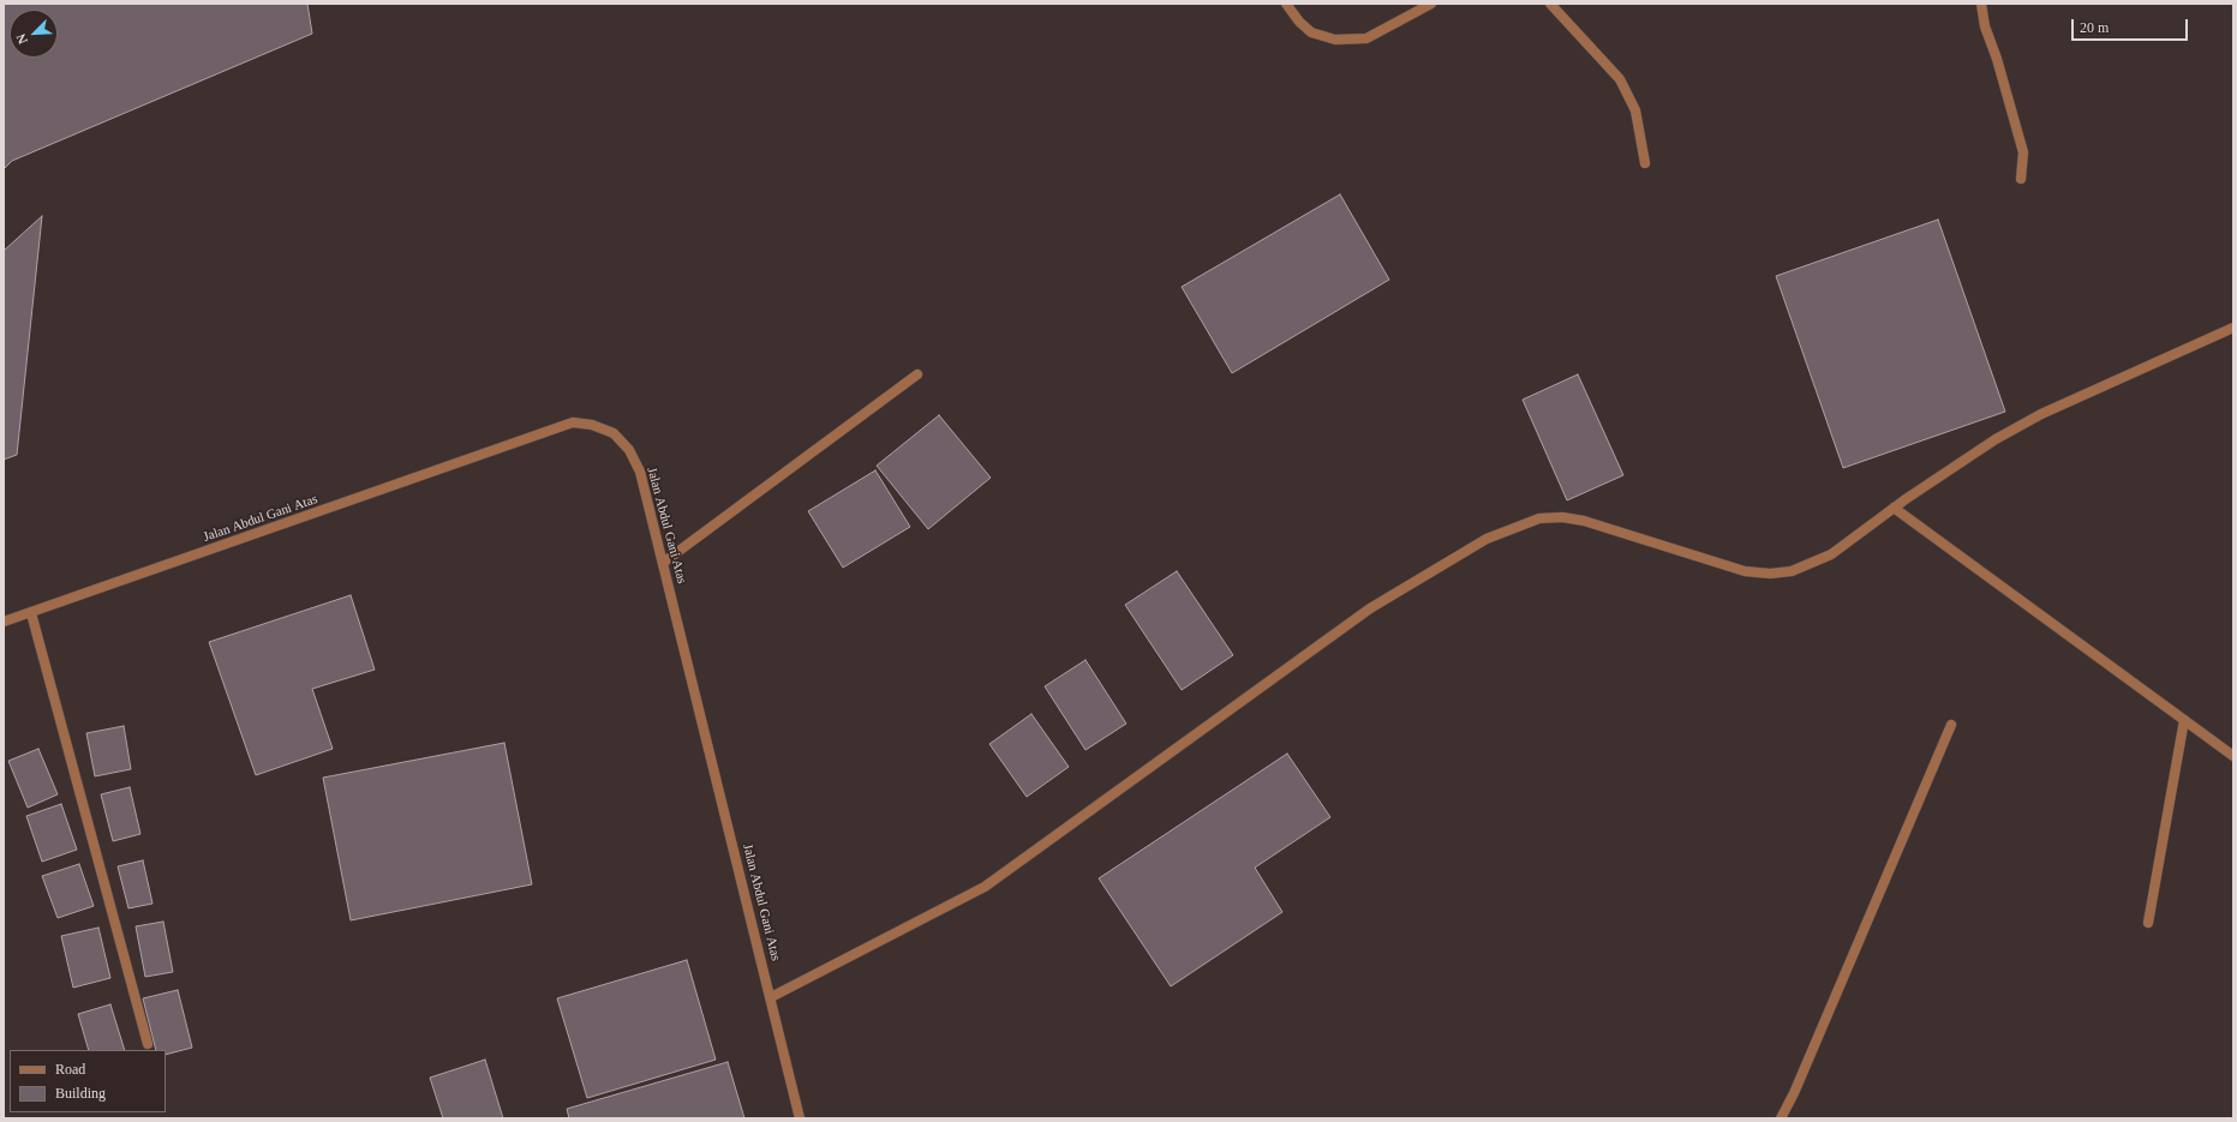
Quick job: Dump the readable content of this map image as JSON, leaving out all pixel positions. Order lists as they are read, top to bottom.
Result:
{
  "streets": {
    "street": ["Jalan Abdul Gani Atas"]
  },
  "legend": ["Road", "Building"],
  "scale_bar": "20 m",
  "north": "bottom left"
}
